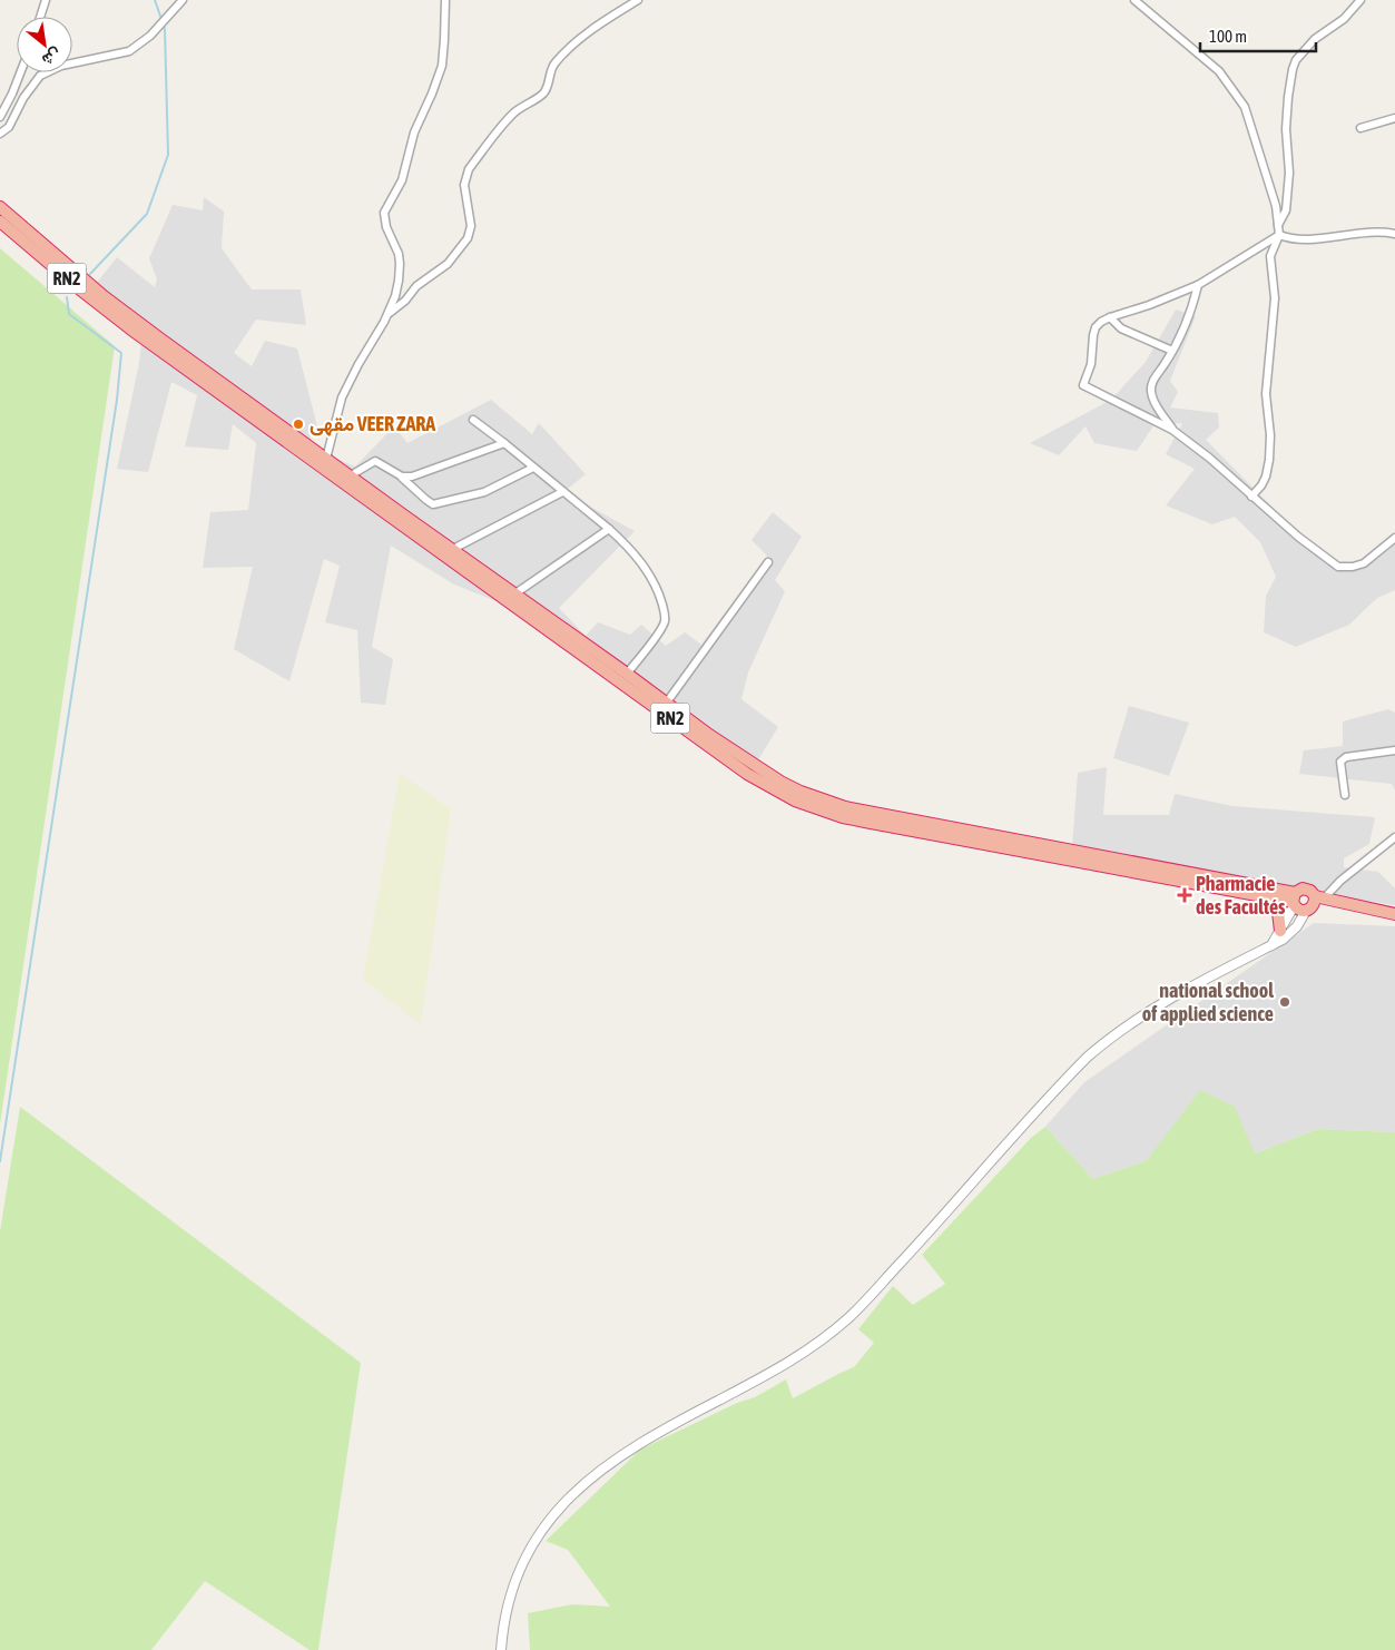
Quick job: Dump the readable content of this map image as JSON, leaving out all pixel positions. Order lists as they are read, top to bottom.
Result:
{
  "streets": {
    "highway": ["RN2"]
  },
  "places": {
    "other": ["مقهى VEER ZARA", "national school of applied science"],
    "health": ["Pharmacie des Facultés"]
  },
  "scale_bar": "100 m",
  "north": "bottom right"
}
